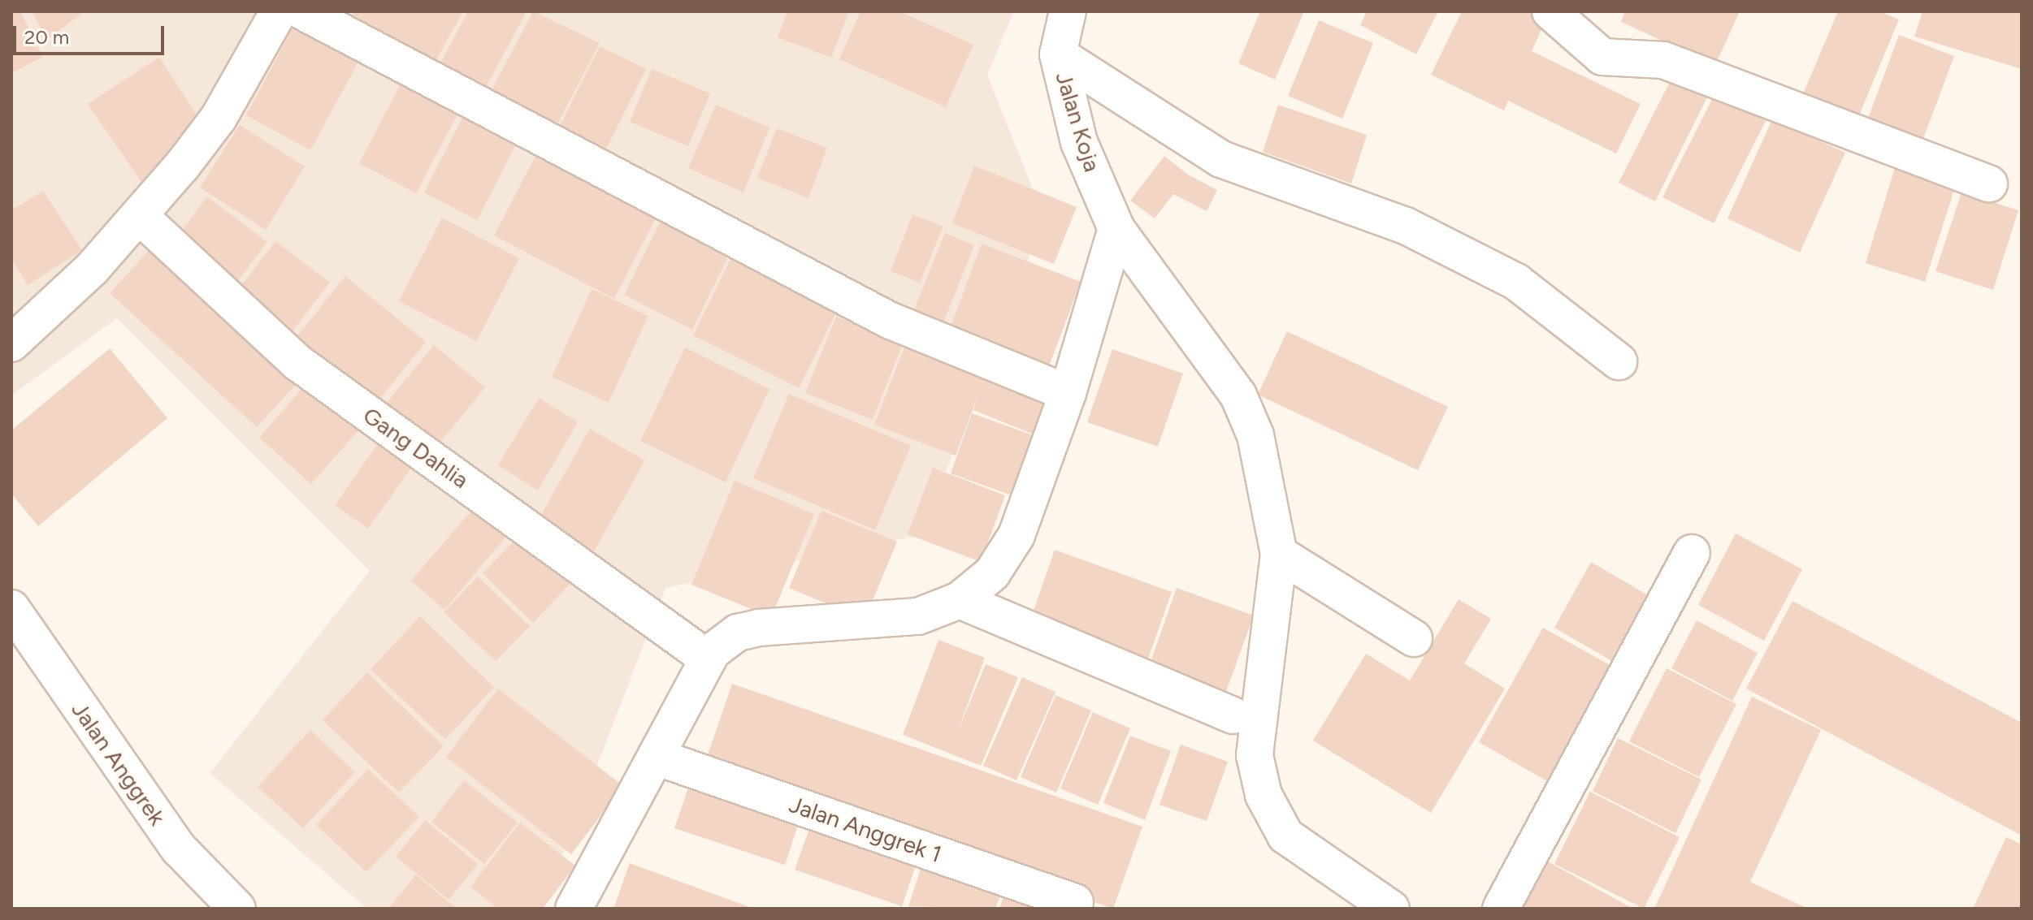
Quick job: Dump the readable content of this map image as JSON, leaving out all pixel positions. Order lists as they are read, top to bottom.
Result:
{
  "streets": {
    "street": [
      "Jalan Koja",
      "Gang Dahlia",
      "Jalan Anggrek",
      "Jalan Anggrek 1"
    ]
  },
  "scale_bar": "20 m"
}
